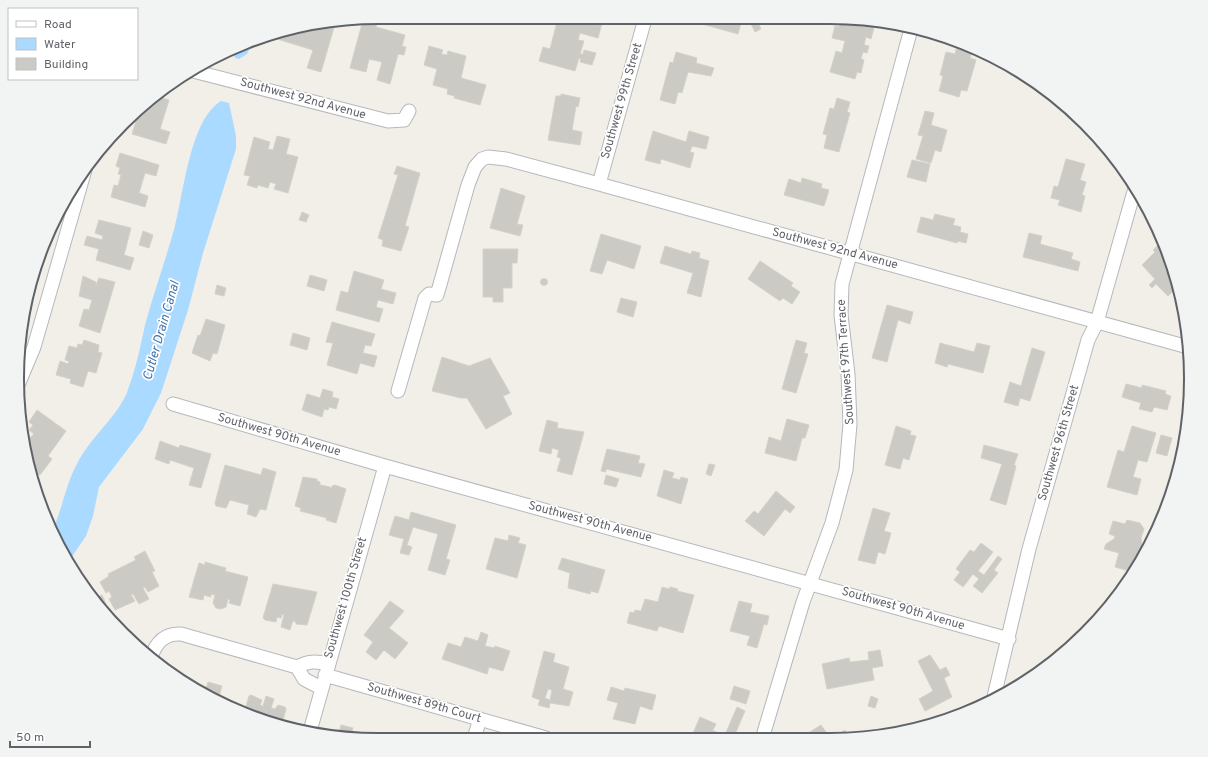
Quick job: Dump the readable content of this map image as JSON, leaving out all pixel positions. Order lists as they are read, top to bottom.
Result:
{
  "streets": {
    "street": [
      "Southwest 92nd Avenue",
      "Southwest 99th Street",
      "Southwest 97th Terrace",
      "Southwest 90th Avenue",
      "Southwest 96th Street",
      "Southwest 100th Street",
      "Southwest 89th Court"
    ]
  },
  "crossings": [
    ["Southwest 92nd Avenue", "Southwest 99th Street"],
    ["Southwest 92nd Avenue", "Southwest 97th Terrace"],
    ["Southwest 92nd Avenue", "Southwest 96th Street"],
    ["Southwest 97th Terrace", "Southwest 90th Avenue"],
    ["Southwest 90th Avenue", "Southwest 96th Street"],
    ["Southwest 90th Avenue", "Southwest 100th Street"],
    ["Southwest 100th Street", "Southwest 89th Court"]
  ],
  "water": ["Cutler Drain Canal"],
  "legend": ["Road", "Water", "Building"],
  "scale_bar": "50 m"
}
